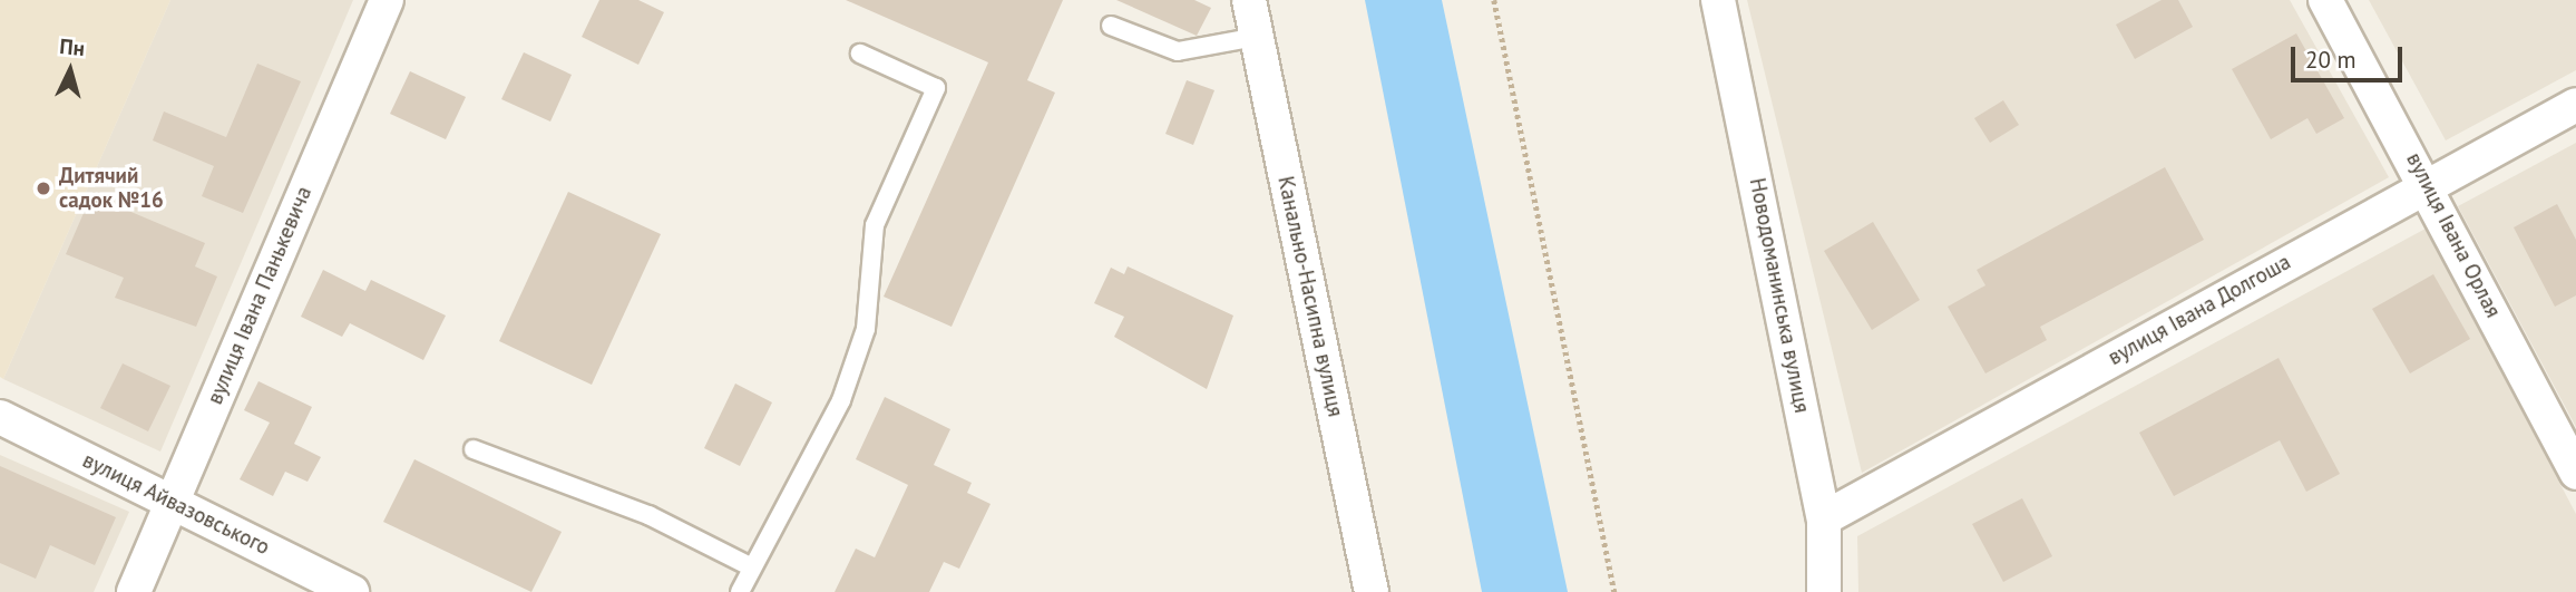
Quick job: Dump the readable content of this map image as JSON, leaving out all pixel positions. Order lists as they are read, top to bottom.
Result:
{
  "streets": {
    "street": [
      "вулиця Івана Орлая",
      "вулиця Івана Панькевича",
      "Новодоманинська вулиця",
      "Канально-Насипна вулиця",
      "вулиця Івана Долгоша",
      "вулиця Айвазовського"
    ]
  },
  "crossings": [
    ["вулиця Івана Орлая", "вулиця Івана Долгоша"],
    ["вулиця Івана Панькевича", "вулиця Айвазовського"],
    ["Новодоманинська вулиця", "вулиця Івана Долгоша"]
  ],
  "places": ["Дитячий садок №16"],
  "scale_bar": "20 m",
  "north": "top"
}
